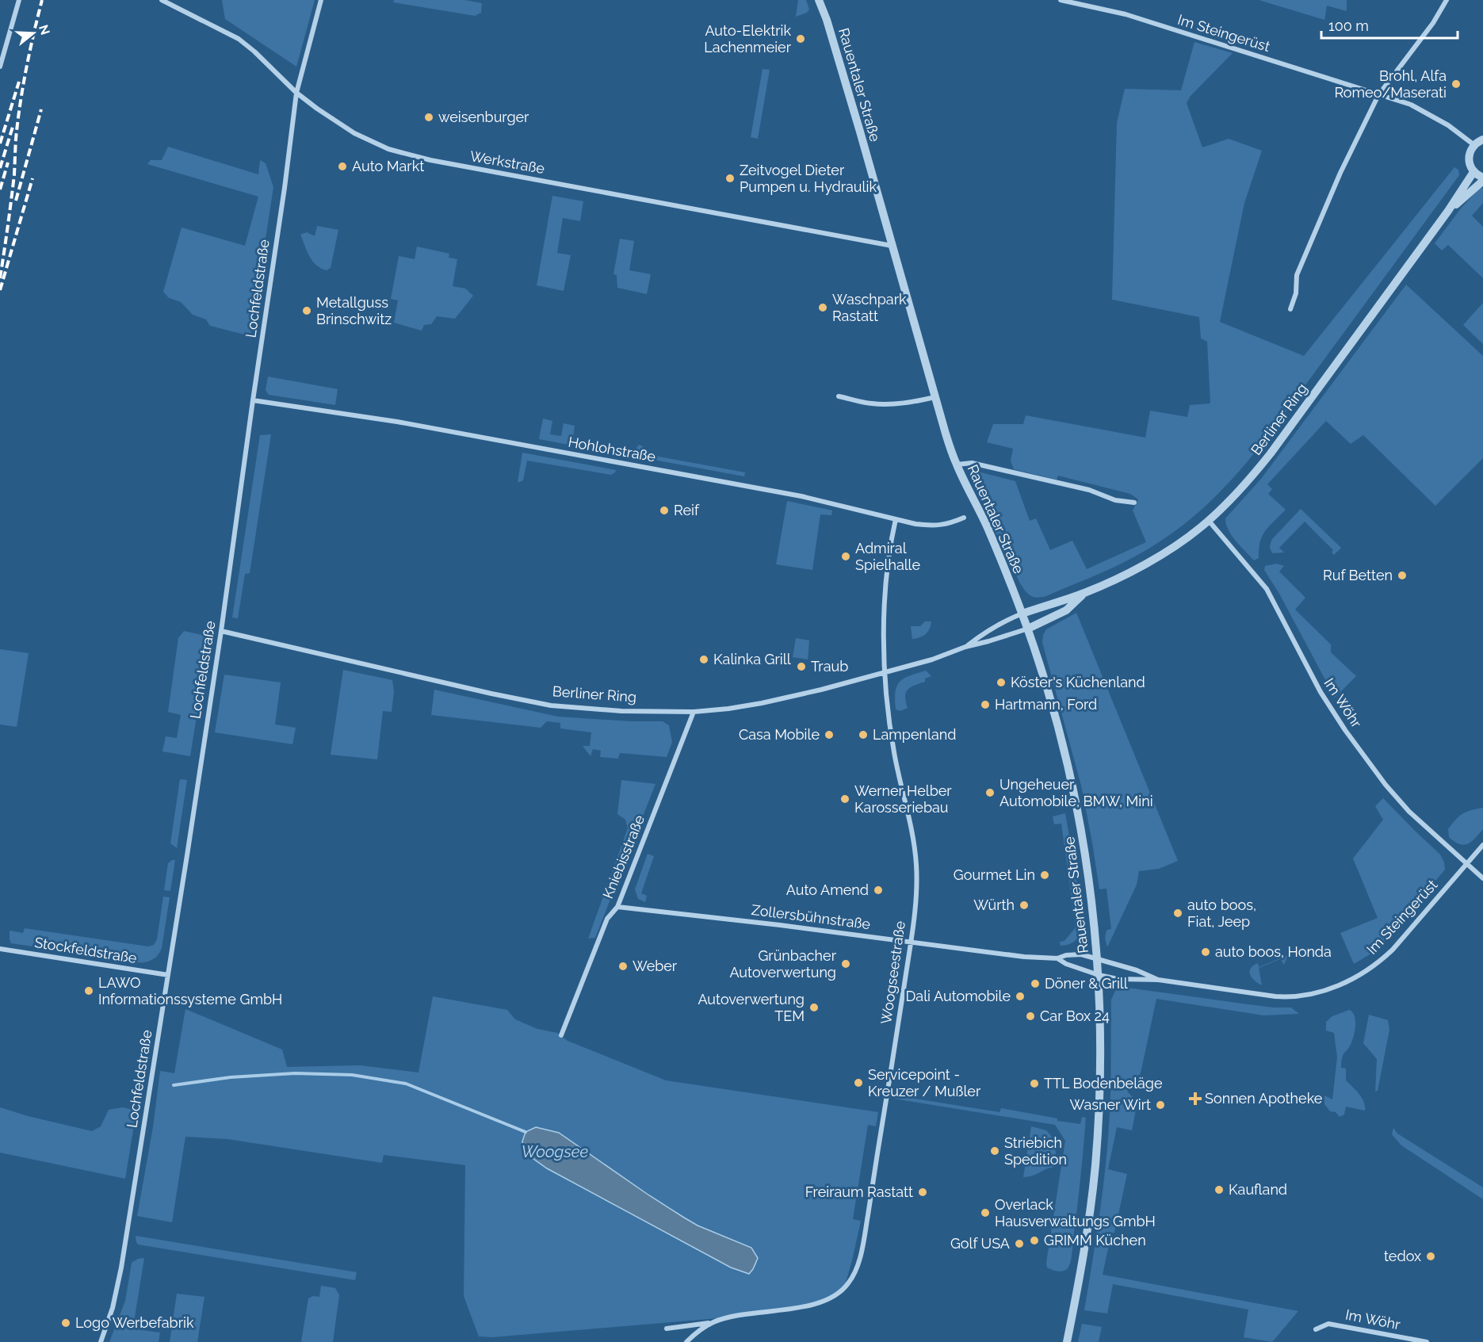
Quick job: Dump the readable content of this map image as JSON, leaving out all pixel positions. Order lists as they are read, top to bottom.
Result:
{
  "streets": {
    "street": [
      "Im Steingerüst",
      "Rauentaler Straße",
      "Werkstraße",
      "Lochfeldstraße",
      "Berliner Ring",
      "Hohlohstraße",
      "Im Wöhr",
      "Kniebisstraße",
      "Zollersbühnstraße",
      "Stockfeldstraße",
      "Woogseestraße"
    ]
  },
  "crossings": [
    ["Im Steingerüst", "Rauentaler Straße"],
    ["Im Steingerüst", "Im Wöhr"],
    ["Im Steingerüst", "Zollersbühnstraße"],
    ["Rauentaler Straße", "Werkstraße"],
    ["Rauentaler Straße", "Berliner Ring"],
    ["Rauentaler Straße", "Zollersbühnstraße"],
    ["Werkstraße", "Lochfeldstraße"],
    ["Lochfeldstraße", "Berliner Ring"],
    ["Lochfeldstraße", "Hohlohstraße"],
    ["Lochfeldstraße", "Stockfeldstraße"],
    ["Berliner Ring", "Im Wöhr"],
    ["Berliner Ring", "Kniebisstraße"],
    ["Berliner Ring", "Woogseestraße"],
    ["Hohlohstraße", "Woogseestraße"],
    ["Kniebisstraße", "Zollersbühnstraße"],
    ["Zollersbühnstraße", "Woogseestraße"]
  ],
  "water": ["Woogsee"],
  "places": {
    "other": [
      "Auto-Elektrik Lachenmeier",
      "Brohl, Alfa Romeo/Maserati",
      "weisenburger",
      "Auto Markt",
      "Zeitvogel Dieter Pumpen u. Hydraulik",
      "Waschpark Rastatt",
      "Metallguss Brinschwitz",
      "Reif",
      "Admiral Spielhalle",
      "Ruf Betten",
      "Kalinka Grill",
      "Traub",
      "Köster's Küchenland",
      "Hartmann, Ford",
      "Casa Mobile",
      "Lampenland",
      "Ungeheuer Automobile, BMW, Mini",
      "Werner Helber Karosseriebau",
      "Gourmet Lin",
      "Auto Amend",
      "Würth",
      "auto boos, Fiat, Jeep",
      "auto boos, Honda",
      "Grünbacher Autoverwertung",
      "Weber",
      "Döner & Grill",
      "LAWO Informationssysteme GmbH",
      "Dali Automobile",
      "Autoverwertung TEM",
      "Car Box 24",
      "Servicepoint - Kreuzer / Mußler",
      "TTL Bodenbeläge",
      "Wasner Wirt",
      "Striebich Spedition",
      "Kaufland",
      "Freiraum Rastatt",
      "Overlack Hausverwaltungs GmbH",
      "GRIMM Küchen",
      "Golf USA",
      "tedox",
      "Logo Werbefabrik"
    ],
    "health": ["Sonnen Apotheke"]
  },
  "scale_bar": "100 m",
  "north": "right"
}
